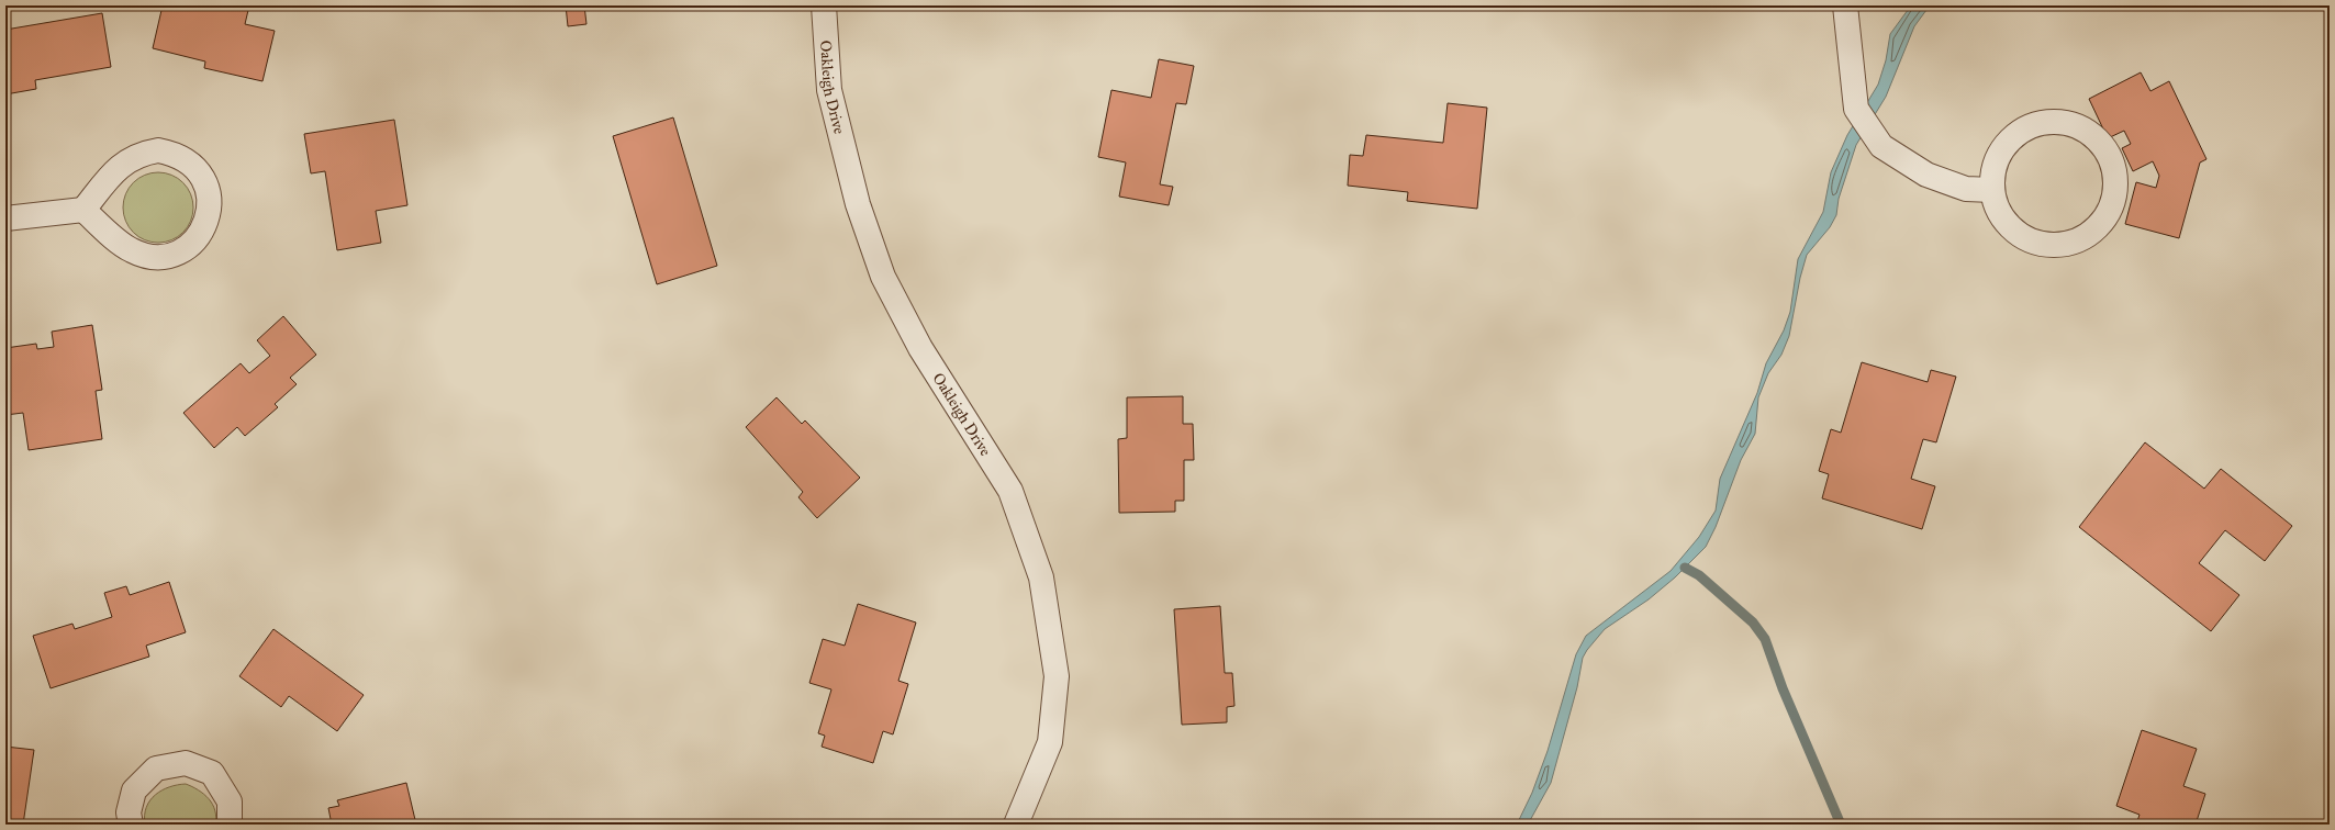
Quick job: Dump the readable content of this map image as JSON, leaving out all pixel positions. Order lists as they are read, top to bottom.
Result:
{
  "streets": {
    "street": ["Oakleigh Drive"]
  }
}
